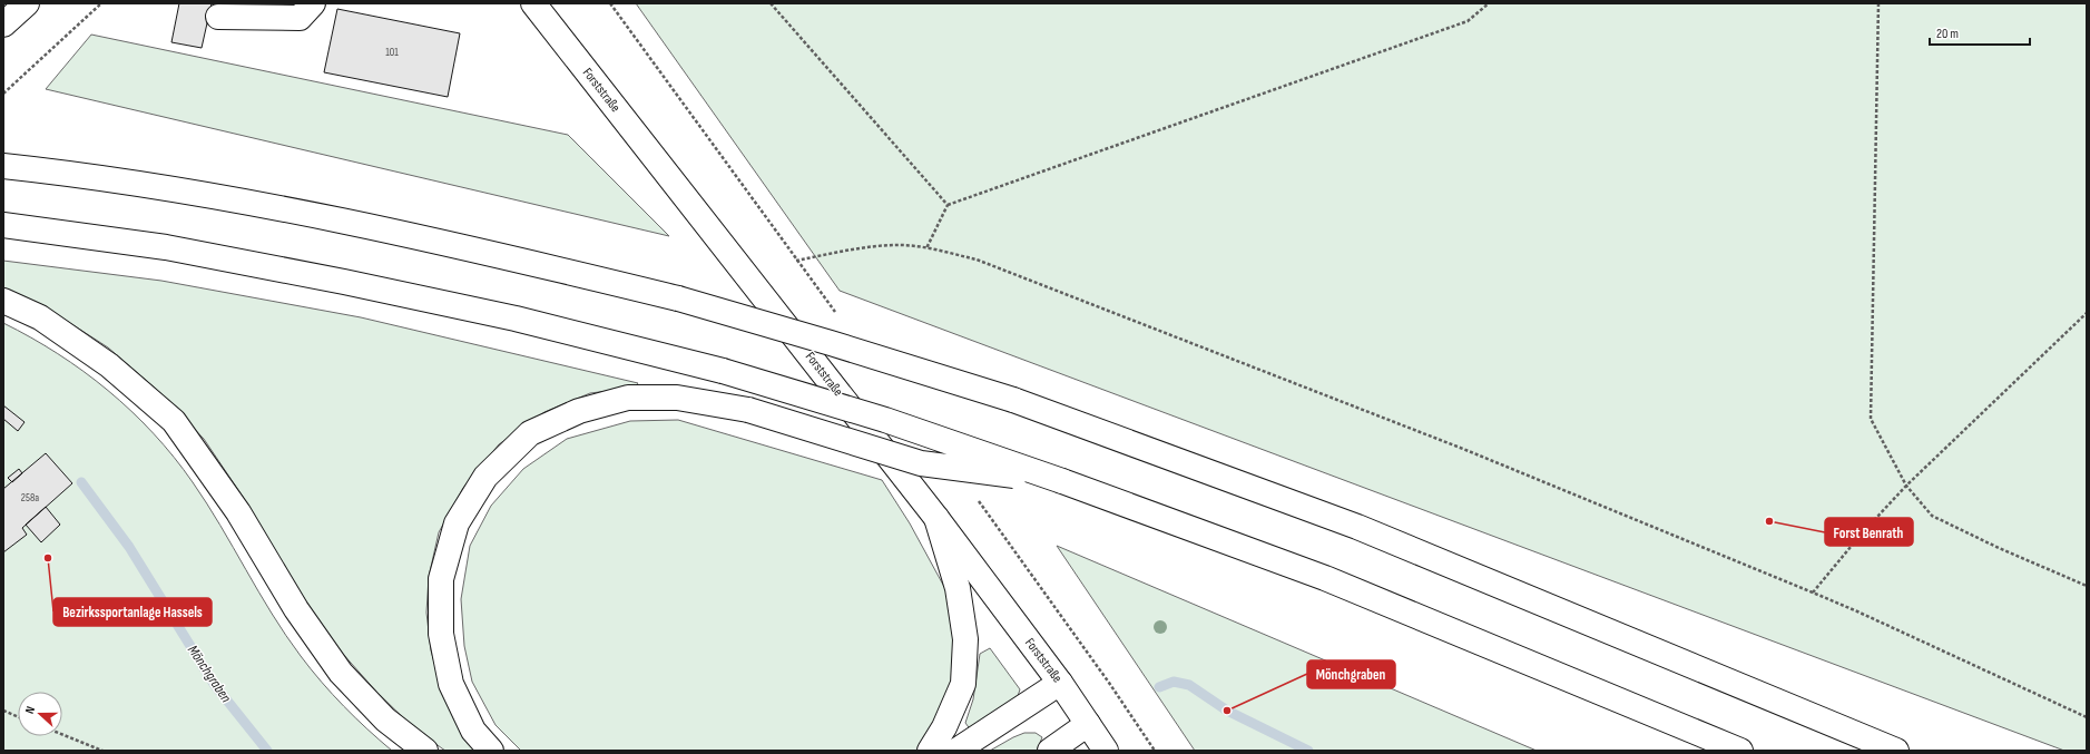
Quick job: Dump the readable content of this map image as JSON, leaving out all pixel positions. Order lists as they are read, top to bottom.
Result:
{
  "streets": {
    "main road": ["Forststraße"]
  },
  "water": ["Mönchgraben"],
  "places": ["Forst Benrath", "Bezirkssportanlage Hassels", "Mönchgraben"],
  "house_numbers": ["101", "258a"],
  "scale_bar": "20 m",
  "north": "left"
}
